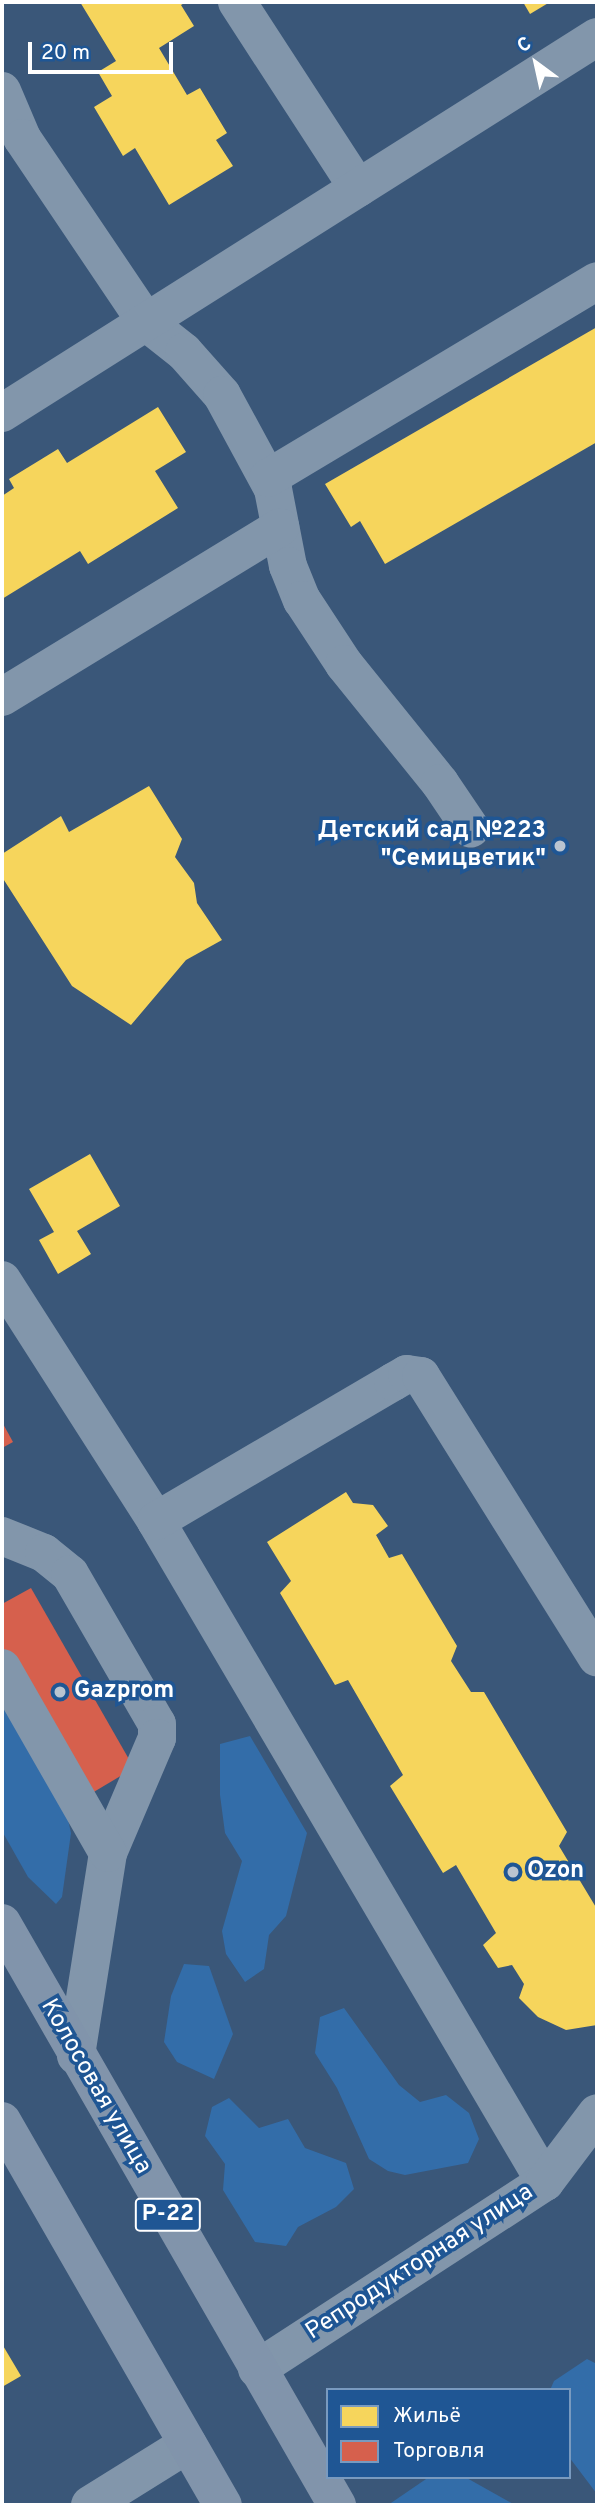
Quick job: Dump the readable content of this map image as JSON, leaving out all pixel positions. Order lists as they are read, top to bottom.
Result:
{
  "streets": {
    "highway": ["Колосовая улица", "Р-22"],
    "street": ["Репродукторная улица"]
  },
  "crossings": [
    ["Колосовая улица", "Репродукторная улица"]
  ],
  "places": ["Детский сад №223 \"Семицветик\"", "Gazprom", "Ozon"],
  "legend": ["Жильё", "Торговля"],
  "scale_bar": "20 m",
  "north": "top left"
}
